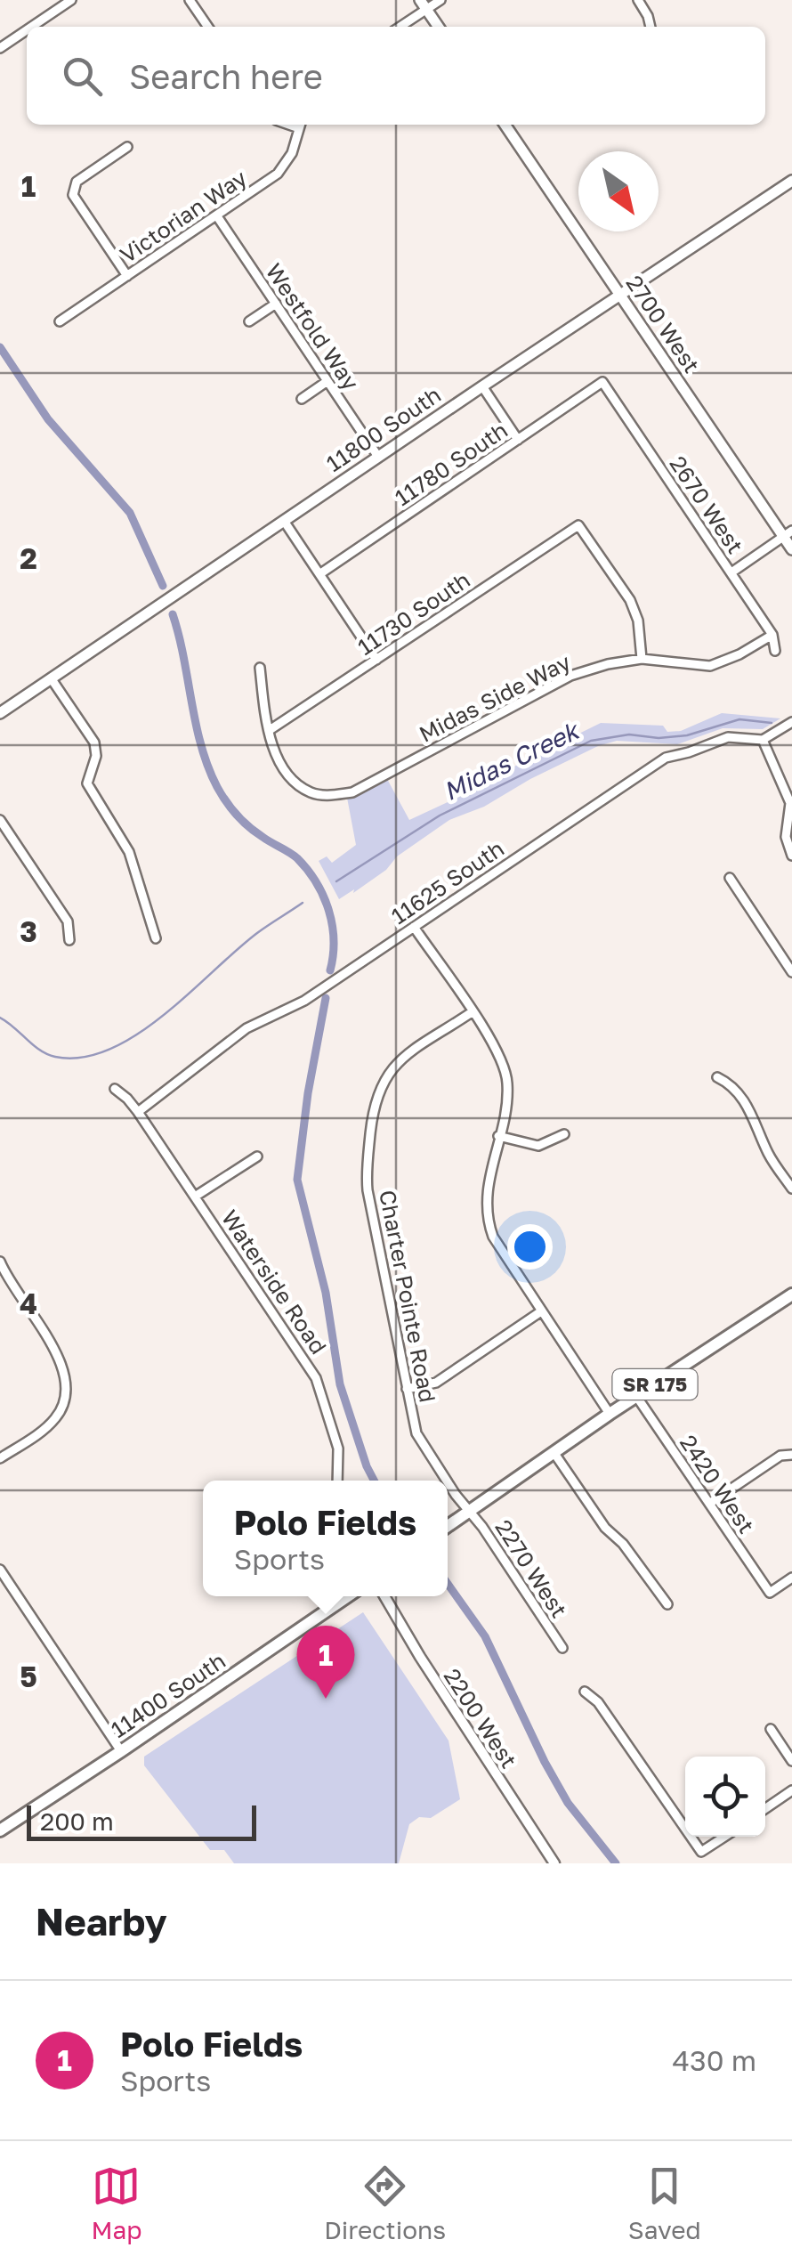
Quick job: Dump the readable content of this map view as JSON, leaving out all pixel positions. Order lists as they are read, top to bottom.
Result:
{
  "streets": {
    "main road": [
      "2700 West",
      "11800 South",
      "SR 175",
      "11400 South"
    ],
    "street": [
      "Victorian Way",
      "Westfold Way",
      "11780 South",
      "2670 West",
      "11730 South",
      "Midas Side Way",
      "11625 South",
      "Waterside Road",
      "Charter Pointe Road",
      "2420 West",
      "2270 West",
      "2200 West"
    ]
  },
  "crossings": [
    ["Victorian Way", "Westfold Way"],
    ["2700 West", "11800 South"],
    ["Westfold Way", "11800 South"],
    ["11780 South", "2670 West"],
    ["2670 West", "Midas Side Way"],
    ["11730 South", "Midas Side Way"],
    ["11625 South", "Waterside Road"],
    ["Charter Pointe Road", "SR 175"],
    ["Charter Pointe Road", "2270 West"],
    ["SR 175", "2420 West"],
    ["SR 175", "2270 West"]
  ],
  "water": ["Midas Creek"],
  "scale_bar": "200 m",
  "north": "bottom right",
  "page": {
    "search": "Search here",
    "popup": ["Polo Fields", "Sports"],
    "pins": "1",
    "scale": "200 m",
    "heading": "Nearby",
    "list": [
      {
        "mark": "1",
        "name": "Polo Fields",
        "note": "Sports",
        "value": "430 m"
      }
    ],
    "nav": ["Map", "Directions", "Saved"]
  },
  "grid": {
    "rows": [
      "1",
      "2",
      "3",
      "4",
      "5"
    ]
  }
}
